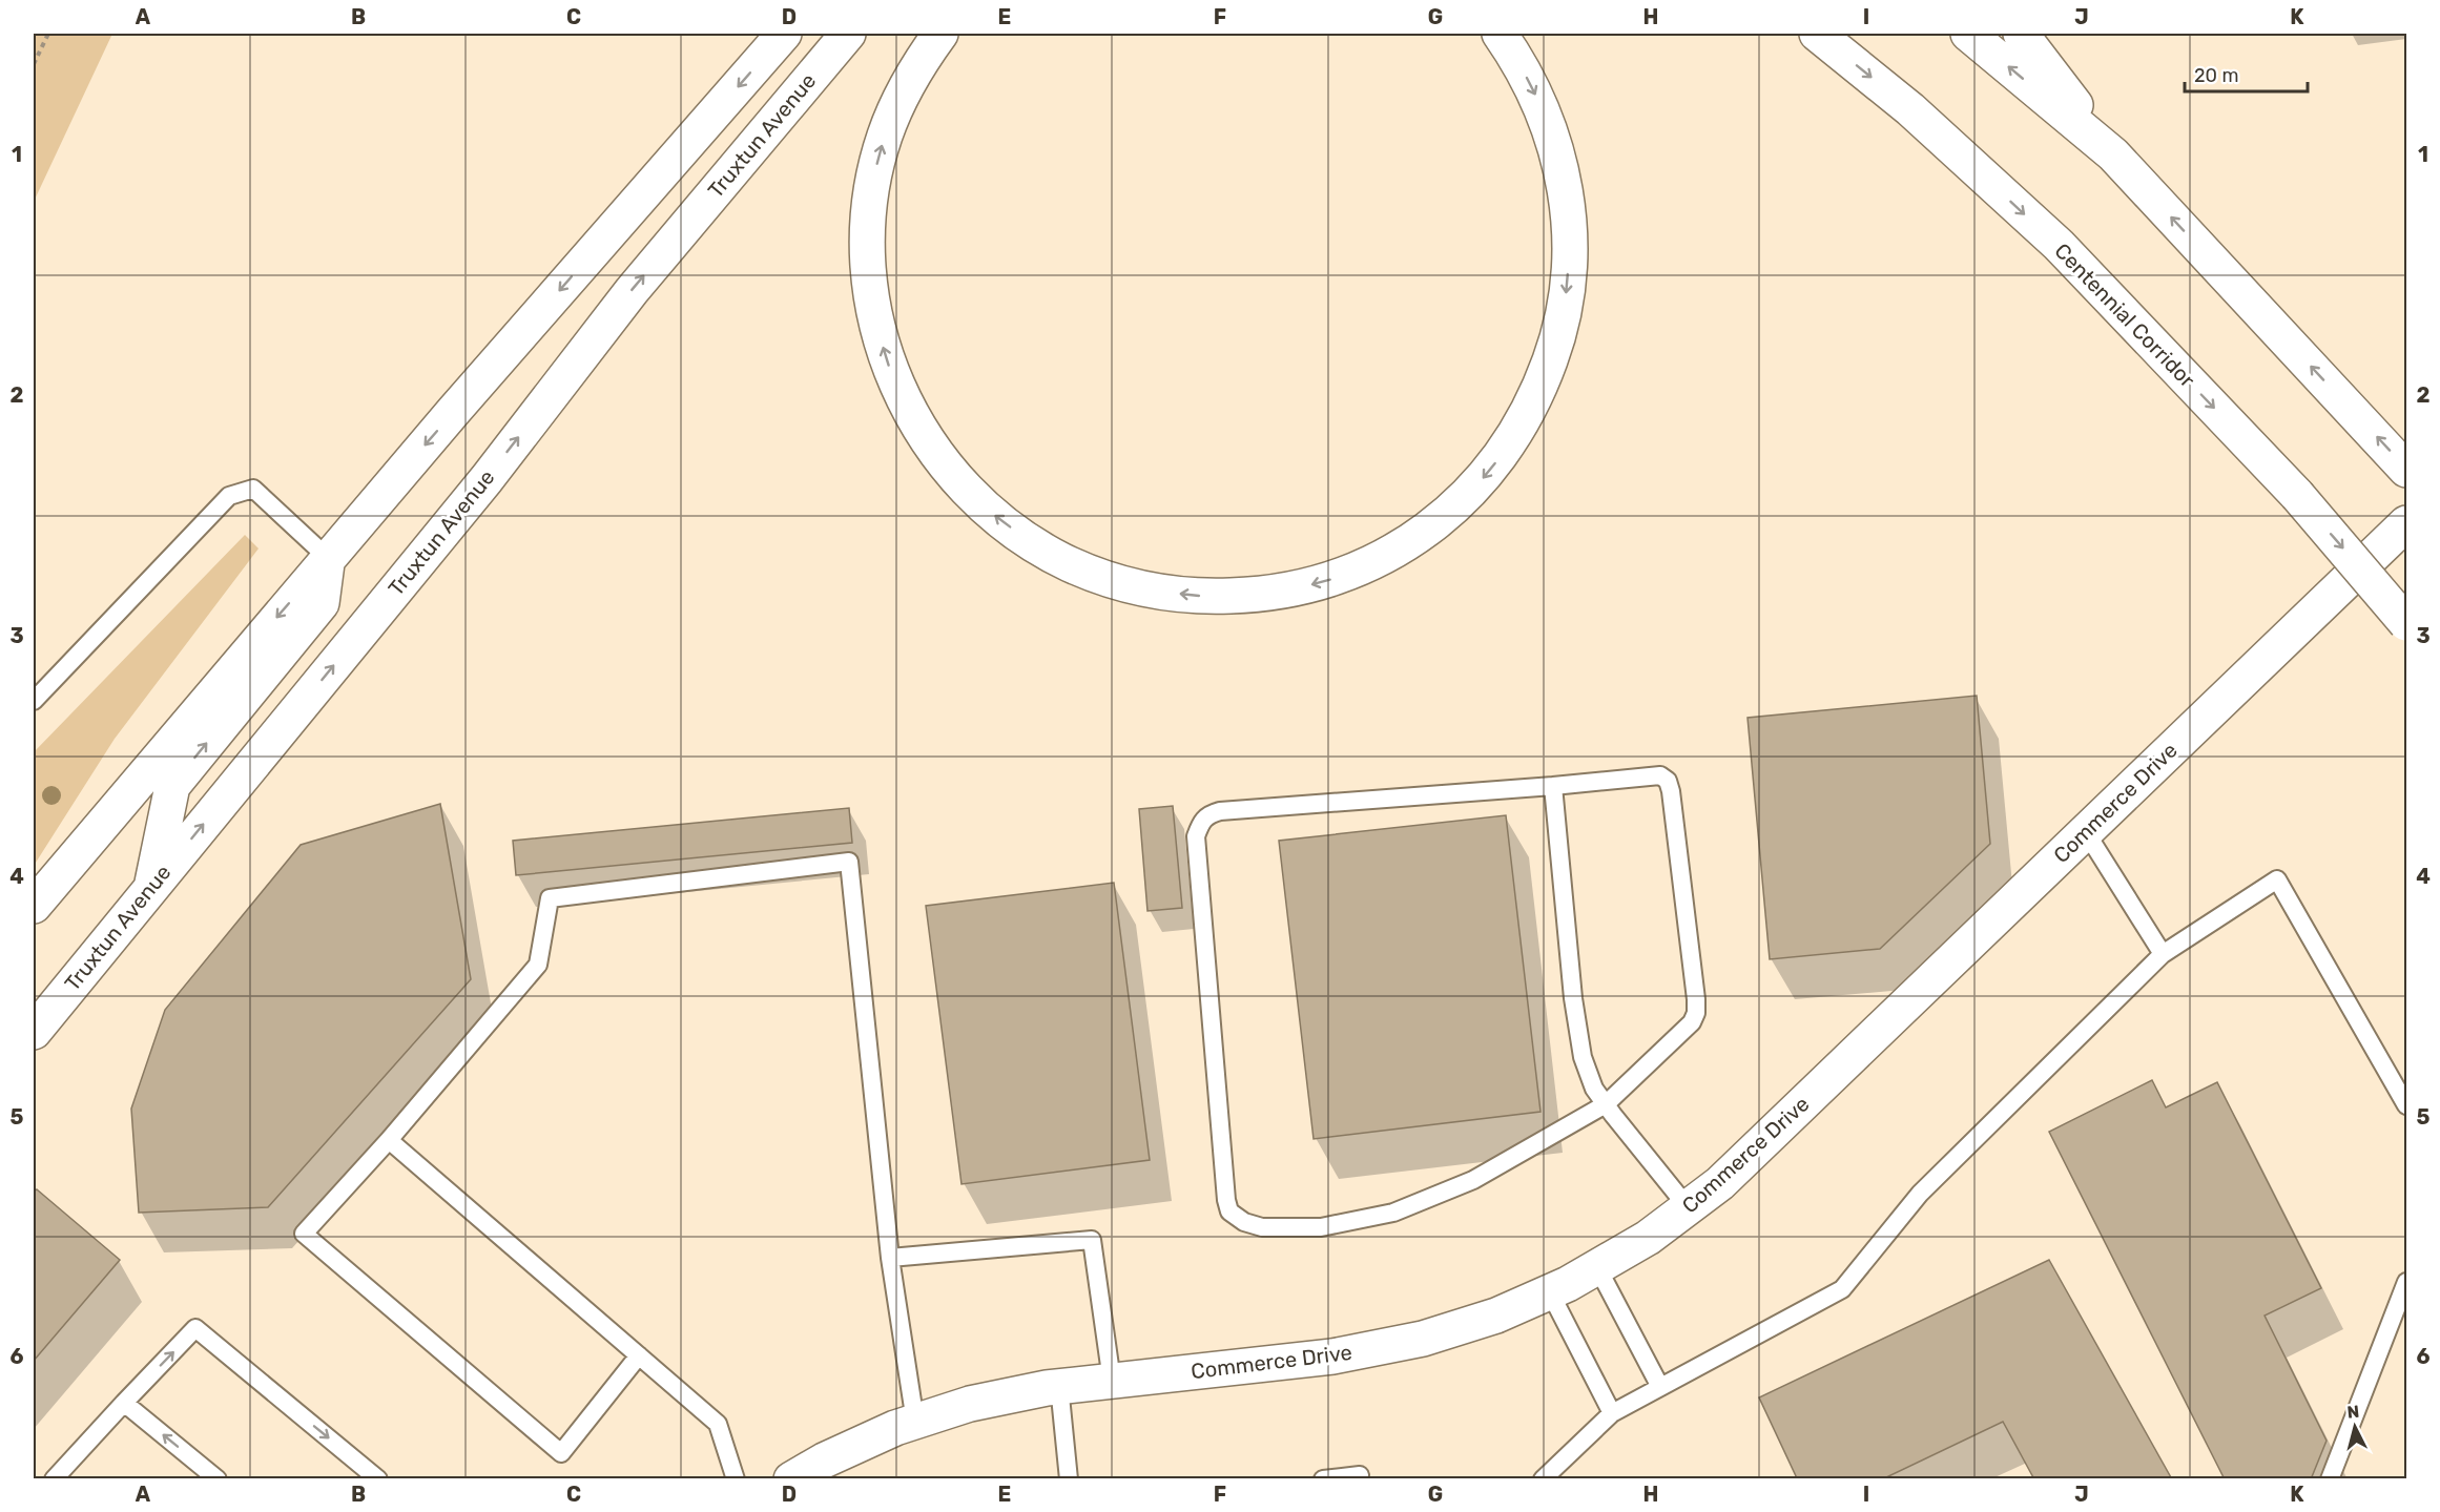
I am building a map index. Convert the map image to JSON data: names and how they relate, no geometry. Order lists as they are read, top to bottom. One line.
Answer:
{"streets":{"main road":["Truxtun Avenue","Centennial Corridor","Commerce Drive"]},"scale_bar":"20 m","north":"top","grid":{"columns":["A","B","C","D","E","F","G","H","I","J","K"],"rows":["1","2","3","4","5","6"]}}
